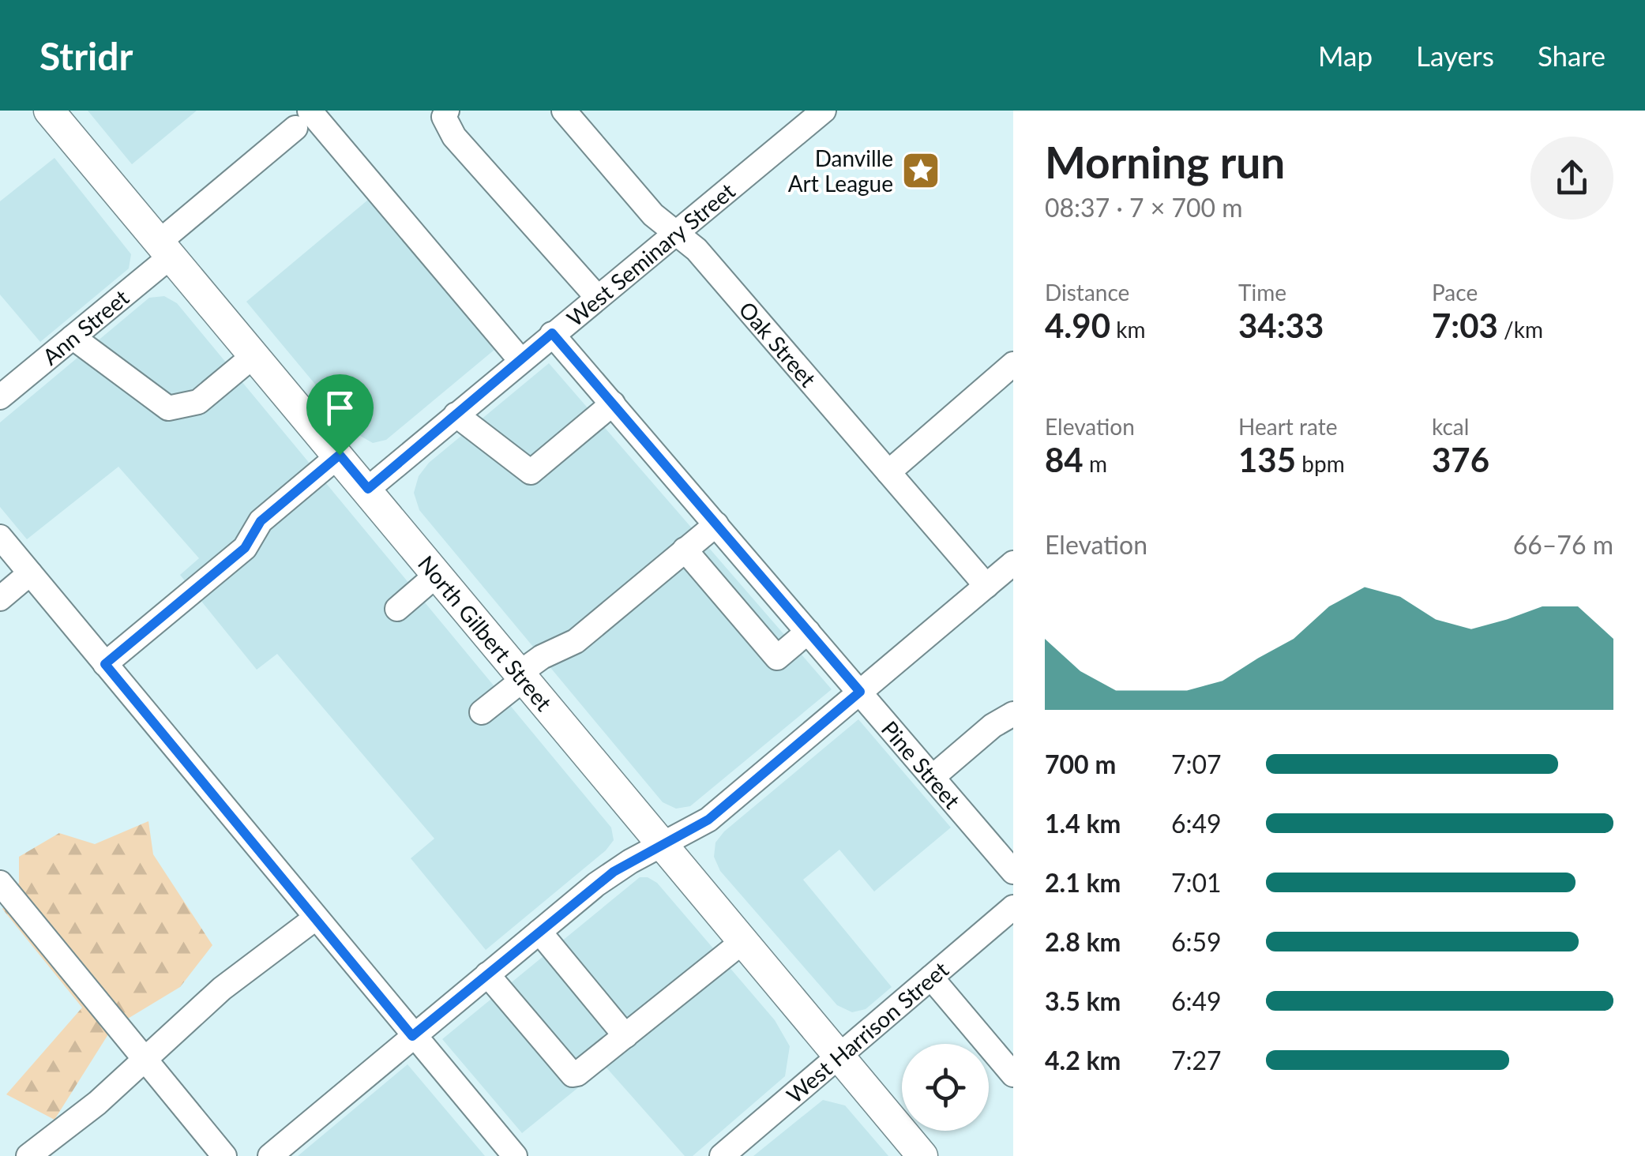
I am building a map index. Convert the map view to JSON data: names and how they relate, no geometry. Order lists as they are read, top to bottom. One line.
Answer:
{"streets":{"main road":["North Gilbert Street"],"street":["West Seminary Street","Ann Street","Oak Street","Pine Street","West Harrison Street"]},"crossings":[["West Seminary Street","Oak Street"],["West Seminary Street","North Gilbert Street"],["West Seminary Street","Pine Street"],["Ann Street","North Gilbert Street"],["North Gilbert Street","West Harrison Street"]],"places":{"place":["Danville Art League"]},"page":{"header":"Stridr","nav":["Map","Layers","Share"],"heading":["Morning run","08:37 · 7 × 700 m"],"stats":[["Distance","4.90 km"],["Time","34:33"],["Pace","7:03 /km"],["Elevation","84 m"],["Heart rate","135 bpm"],["kcal","376"]],"chart":["Elevation","66–76 m"],"list":[{"name":"700 m","note":"7:07"},{"name":"1.4 km","note":"6:49"},{"name":"2.1 km","note":"7:01"},{"name":"2.8 km","note":"6:59"},{"name":"3.5 km","note":"6:49"},{"name":"4.2 km","note":"7:27"}]}}
